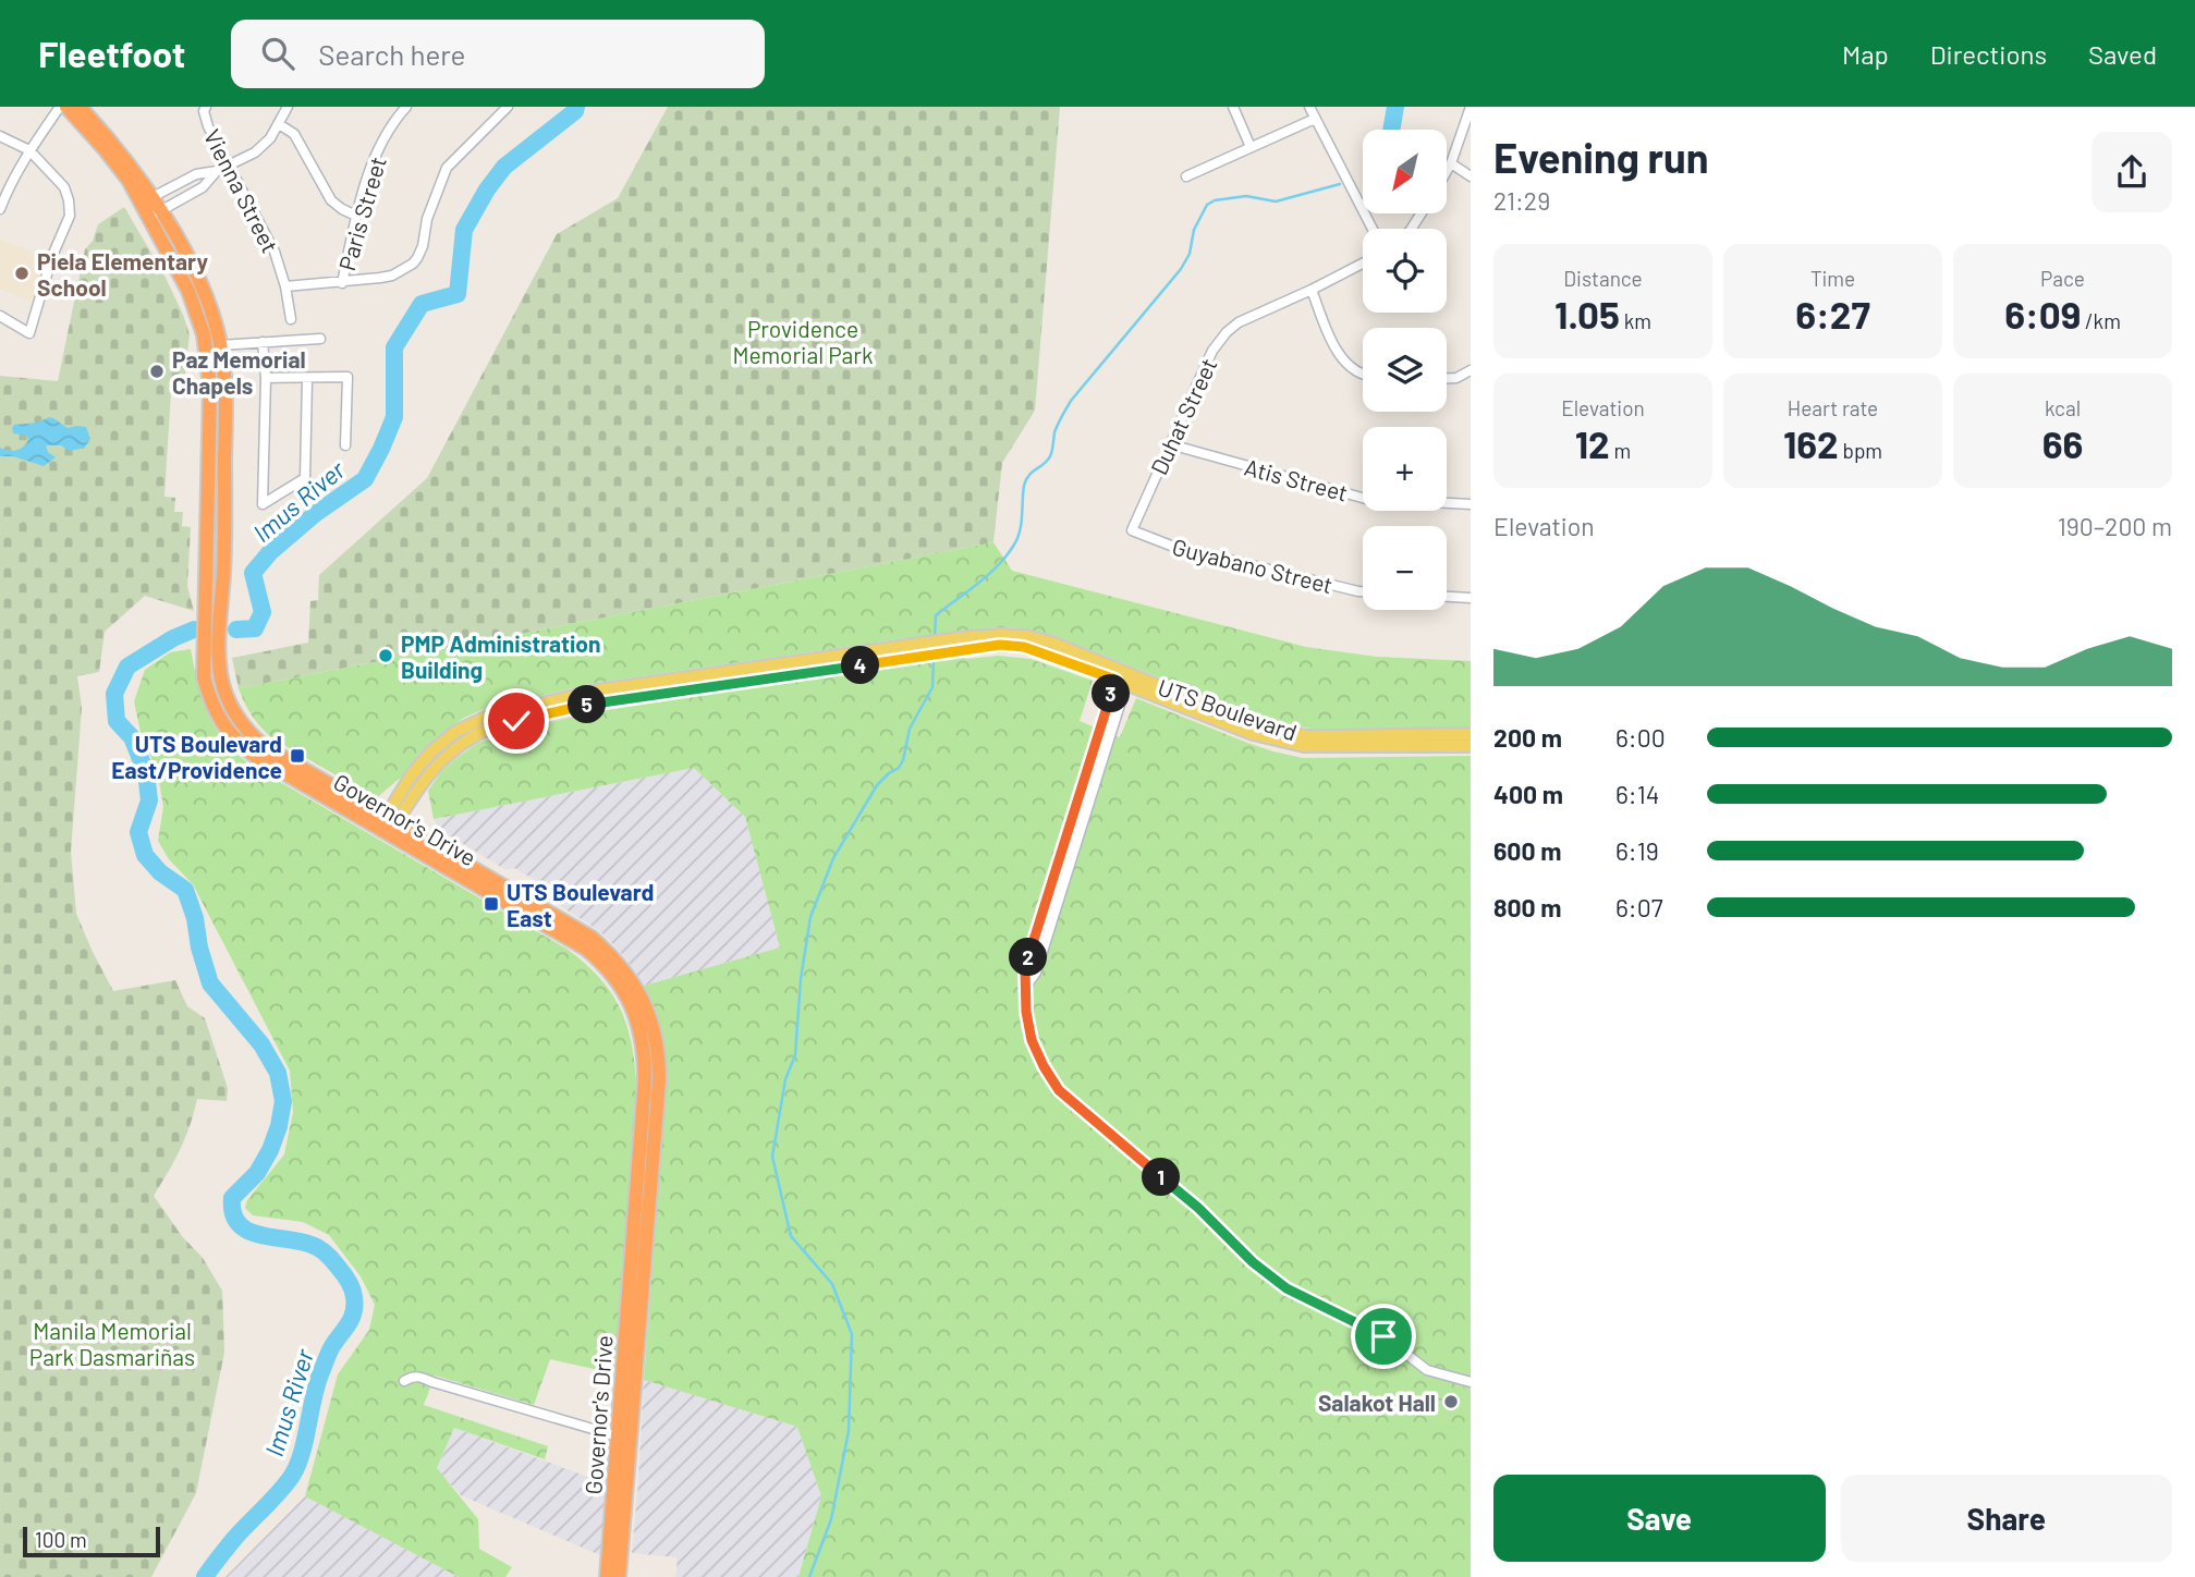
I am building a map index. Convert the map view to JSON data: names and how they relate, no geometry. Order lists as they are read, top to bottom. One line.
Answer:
{"streets":{"highway":["Governor's Drive"],"main road":["UTS Boulevard"],"street":["Vienna Street","Paris Street","Duhat Street","Atis Street","Guyabano Street"]},"crossings":[["Duhat Street","Atis Street"],["Duhat Street","Guyabano Street"],["UTS Boulevard","Governor's Drive"]],"water":["Imus River"],"parks":["Providence Memorial Park","Manila Memorial Park Dasmariñas"],"places":{"other":["Piela Elementary School","Paz Memorial Chapels","PMP Administration Building","Salakot Hall"],"transit":["UTS Boulevard East/Providence","UTS Boulevard East"]},"scale_bar":"100 m","north":"bottom left","page":{"header":"Fleetfoot","search":"Search here","nav":["Map","Directions","Saved"],"heading":["Evening run","21:29"],"map_buttons":["+","−"],"stats":[["Distance","1.05 km"],["Time","6:27"],["Pace","6:09 /km"],["Elevation","12 m"],["Heart rate","162 bpm"],["kcal","66"]],"chart":["Elevation","190–200 m"],"pins":["4","3","5","2","1"],"list":[{"name":"200 m","note":"6:00"},{"name":"400 m","note":"6:14"},{"name":"600 m","note":"6:19"},{"name":"800 m","note":"6:07"}],"buttons":["Save","Share"],"scale":"100 m"}}
